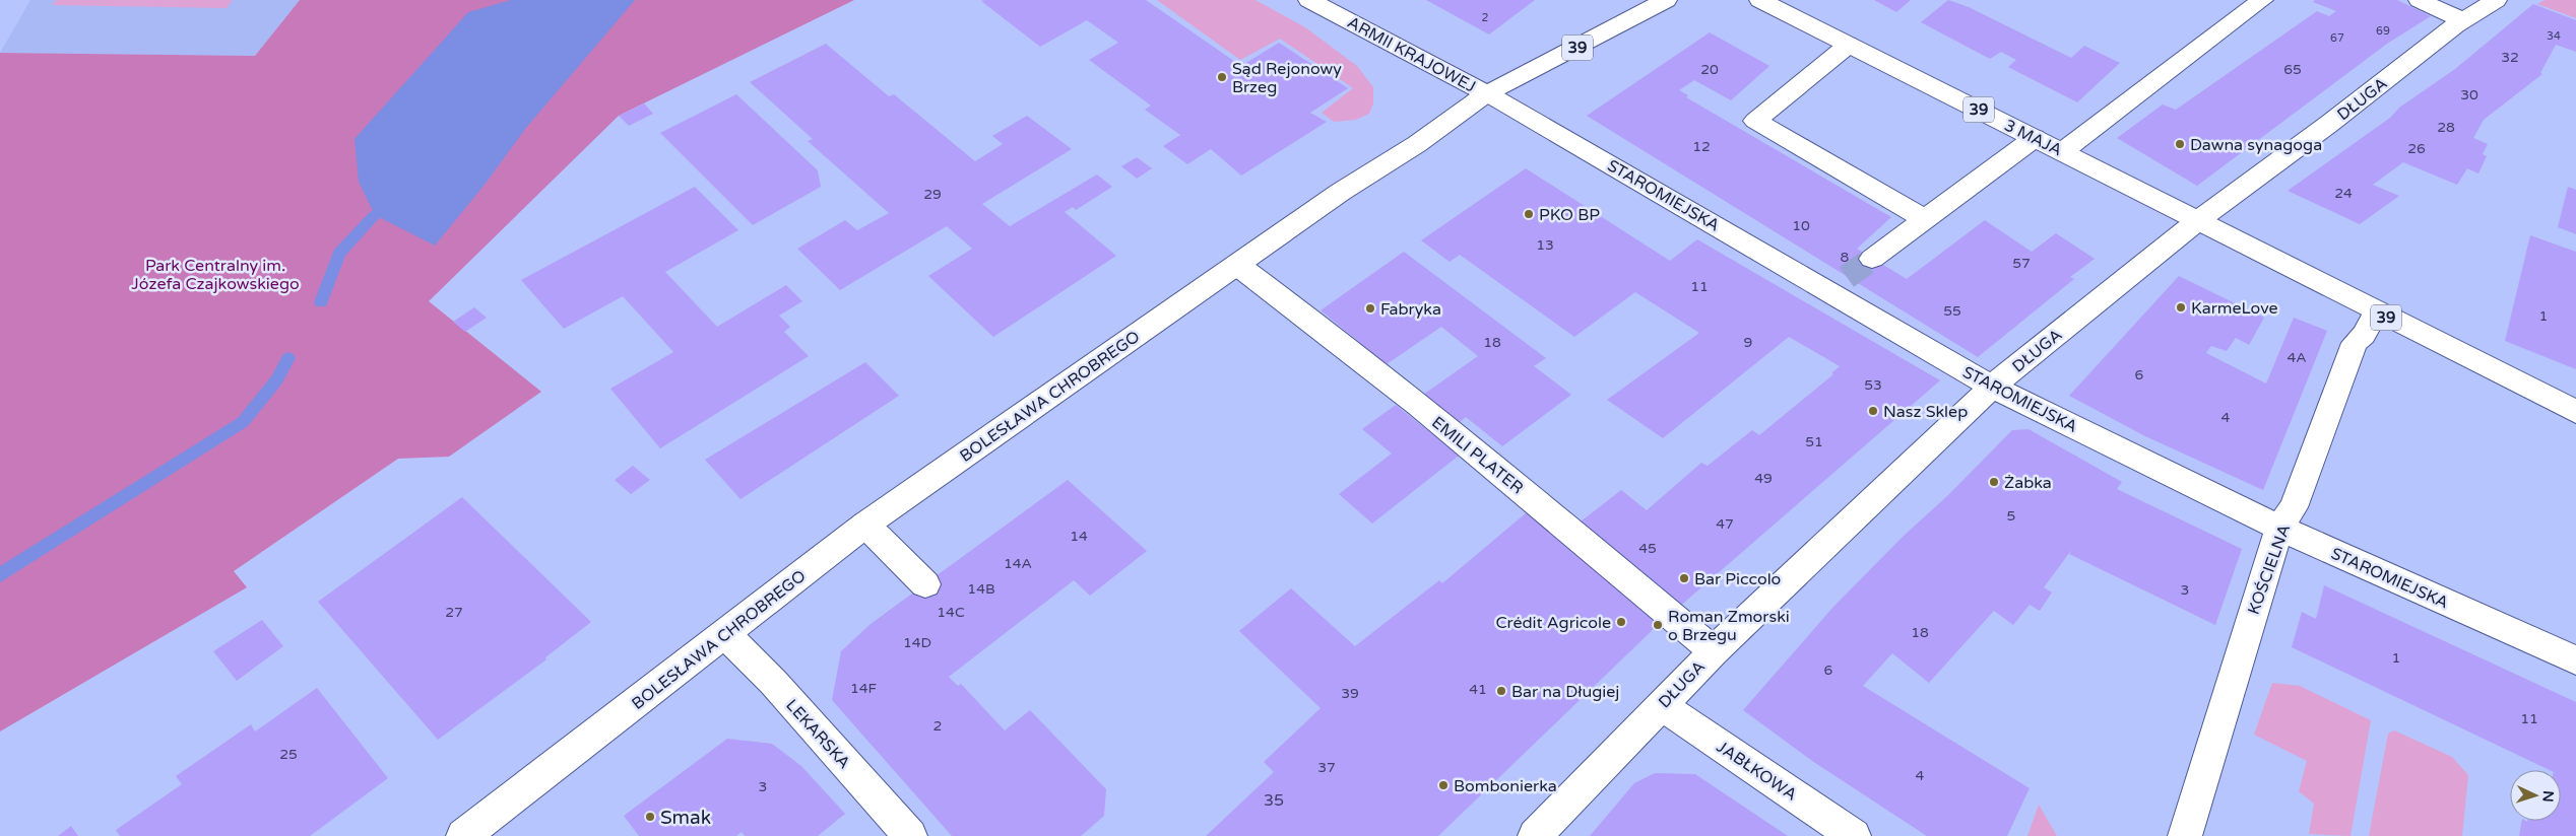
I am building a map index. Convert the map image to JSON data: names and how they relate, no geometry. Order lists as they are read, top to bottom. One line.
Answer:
{"streets":{"street":["39","ARMII KRAJOWEJ","DŁUGA","3 MAJA","STAROMIEJSKA","BOLESŁAWA CHROBREGO","EMILI PLATER","KOŚCIELNA","LEKARSKA","JABŁKOWA"]},"crossings":[["39","DŁUGA"],["39","3 MAJA"],["39","KOŚCIELNA"],["ARMII KRAJOWEJ","STAROMIEJSKA"],["ARMII KRAJOWEJ","BOLESŁAWA CHROBREGO"],["DŁUGA","3 MAJA"],["DŁUGA","STAROMIEJSKA"],["DŁUGA","EMILI PLATER"],["DŁUGA","JABŁKOWA"],["STAROMIEJSKA","BOLESŁAWA CHROBREGO"],["STAROMIEJSKA","KOŚCIELNA"],["BOLESŁAWA CHROBREGO","EMILI PLATER"],["BOLESŁAWA CHROBREGO","LEKARSKA"]],"parks":["Park Centralny im. Józefa Czajkowskiego"],"places":["Sąd Rejonowy Brzeg","Dawna synagoga","PKO BP","KarmeLove","Fabryka","Nasz Sklep","Żabka","Bar Piccolo","Crédit Agricole","Roman Zmorski o Brzegu","Bar na Długiej","Bombonierka","Smak"],"house_numbers":["2","69","34","67","32","20","65","30","28","12","26","24","29","10","13","8","57","11","55","1","18","9","4A","6","53","4","51","49","5","47","14","45","14A","14B","3","27","14C","18","14D","1","6","14F","41","39","11","2","25","37","4","3","35"],"north":"right"}
